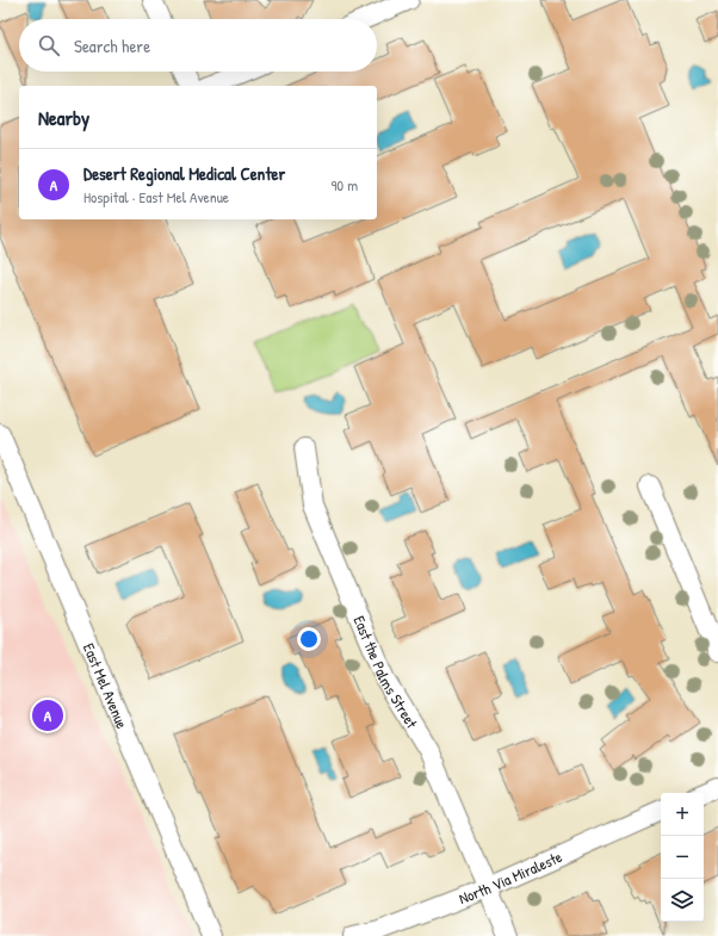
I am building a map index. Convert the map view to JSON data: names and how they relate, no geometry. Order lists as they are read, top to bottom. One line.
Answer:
{"streets":{"street":["East the Palms Street","East Mel Avenue","North Via Miraleste"]},"crossings":[["East the Palms Street","North Via Miraleste"]],"page":{"search":"Search here","heading":"Nearby","list":[{"mark":"A","name":"Desert Regional Medical Center","note":"Hospital · East Mel Avenue","value":"90 m"}],"pins":"A","map_buttons":["+","−"]}}
